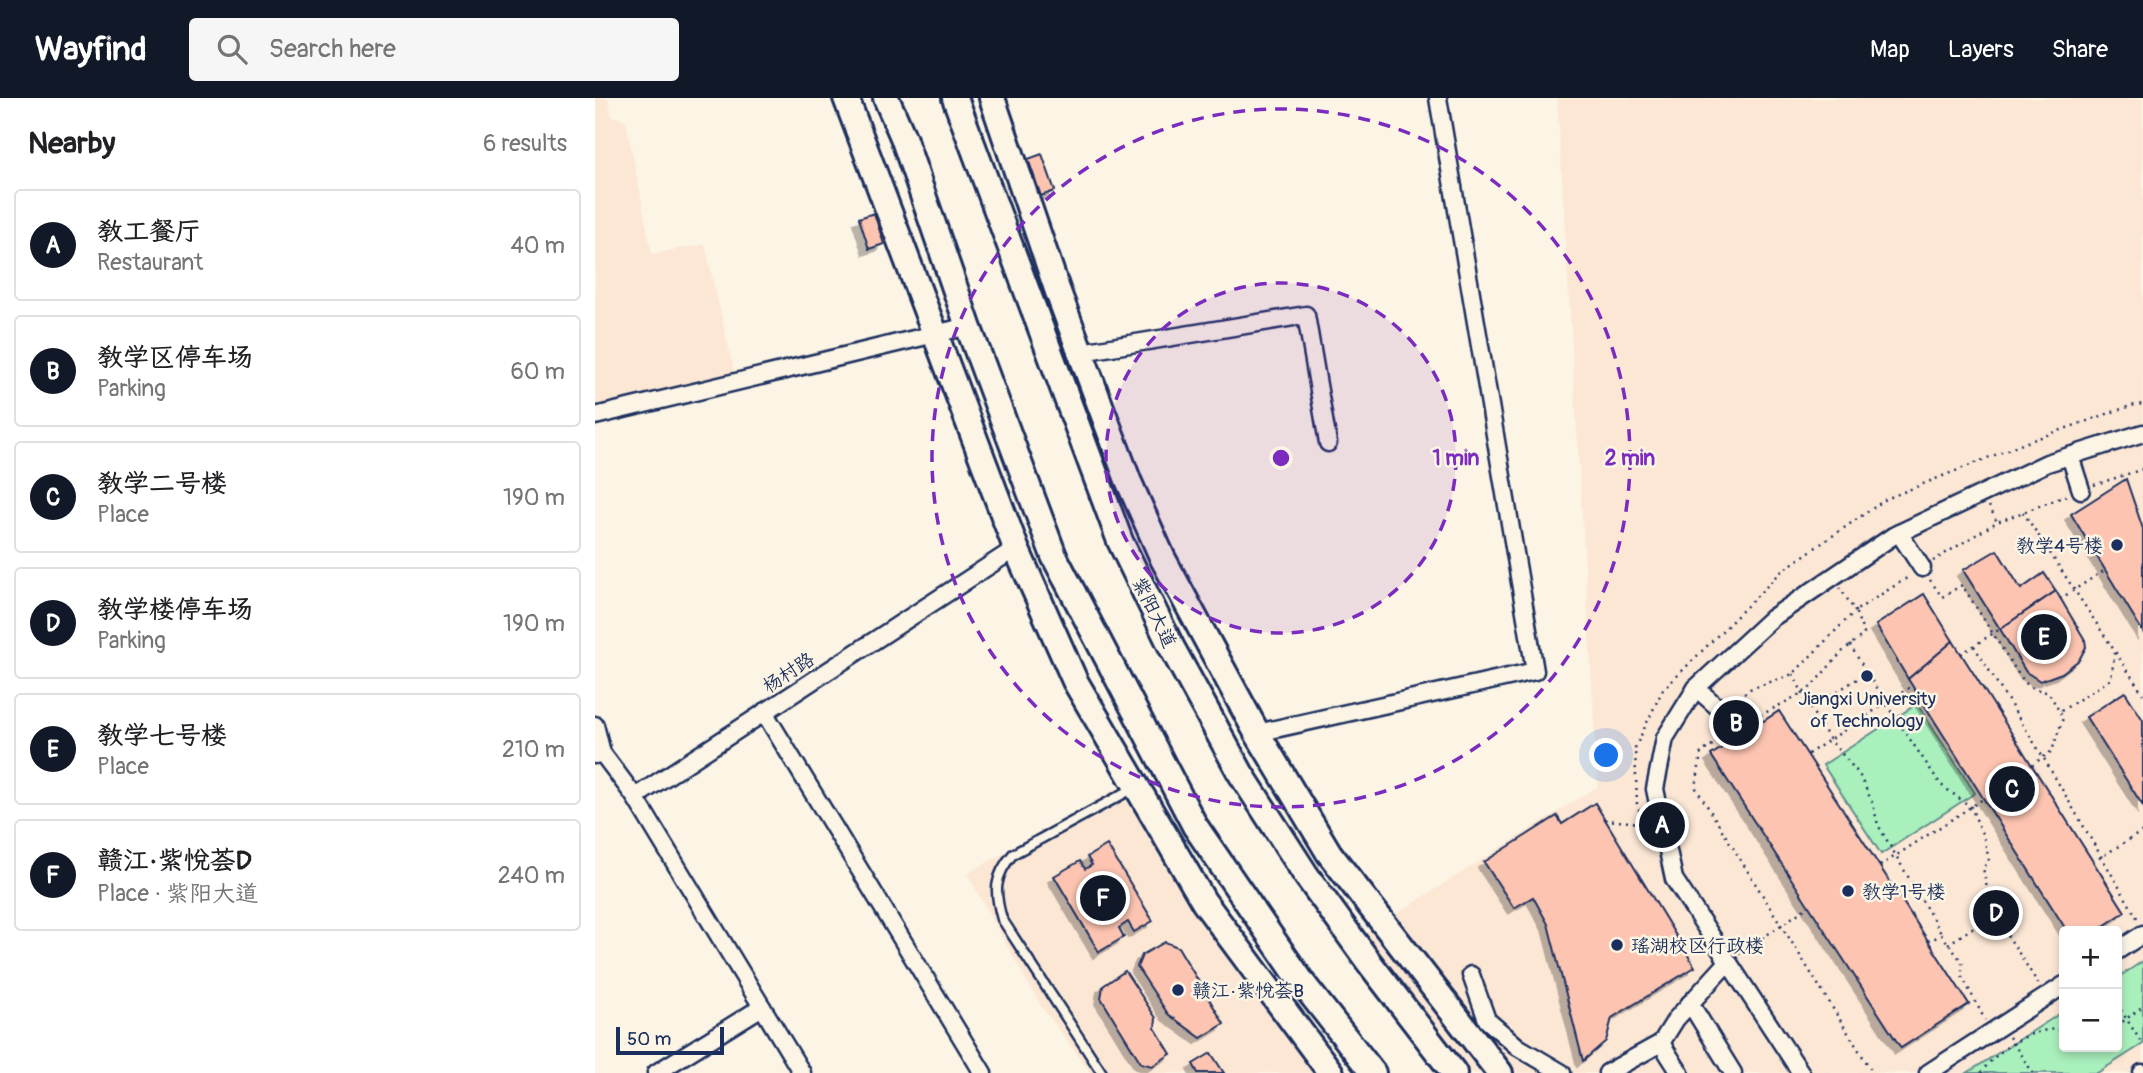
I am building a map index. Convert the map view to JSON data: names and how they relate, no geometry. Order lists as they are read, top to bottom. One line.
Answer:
{"streets":{"main road":["紫阳大道"],"street":["杨村路"]},"places":["教学4号楼","Jiangxi University of Technology","教学1号楼","瑶湖校区行政楼","赣江·紫悦荟B"],"scale_bar":"50 m","page":{"header":"Wayfind","search":"Search here","nav":["Map","Layers","Share"],"heading":["Nearby","6 results"],"list":[{"mark":"A","name":"教工餐厅","note":"Restaurant","value":"40 m"},{"mark":"B","name":"教学区停车场","note":"Parking","value":"60 m"},{"mark":"C","name":"教学二号楼","note":"Place","value":"190 m"},{"mark":"D","name":"教学楼停车场","note":"Parking","value":"190 m"},{"mark":"E","name":"教学七号楼","note":"Place","value":"210 m"},{"mark":"F","name":"赣江·紫悦荟D","note":"Place · 紫阳大道","value":"240 m"}],"pins":["E","B","C","A","F","D"],"map_buttons":["+","−"],"scale":"50 m"},"rings":["1 min","2 min"]}
